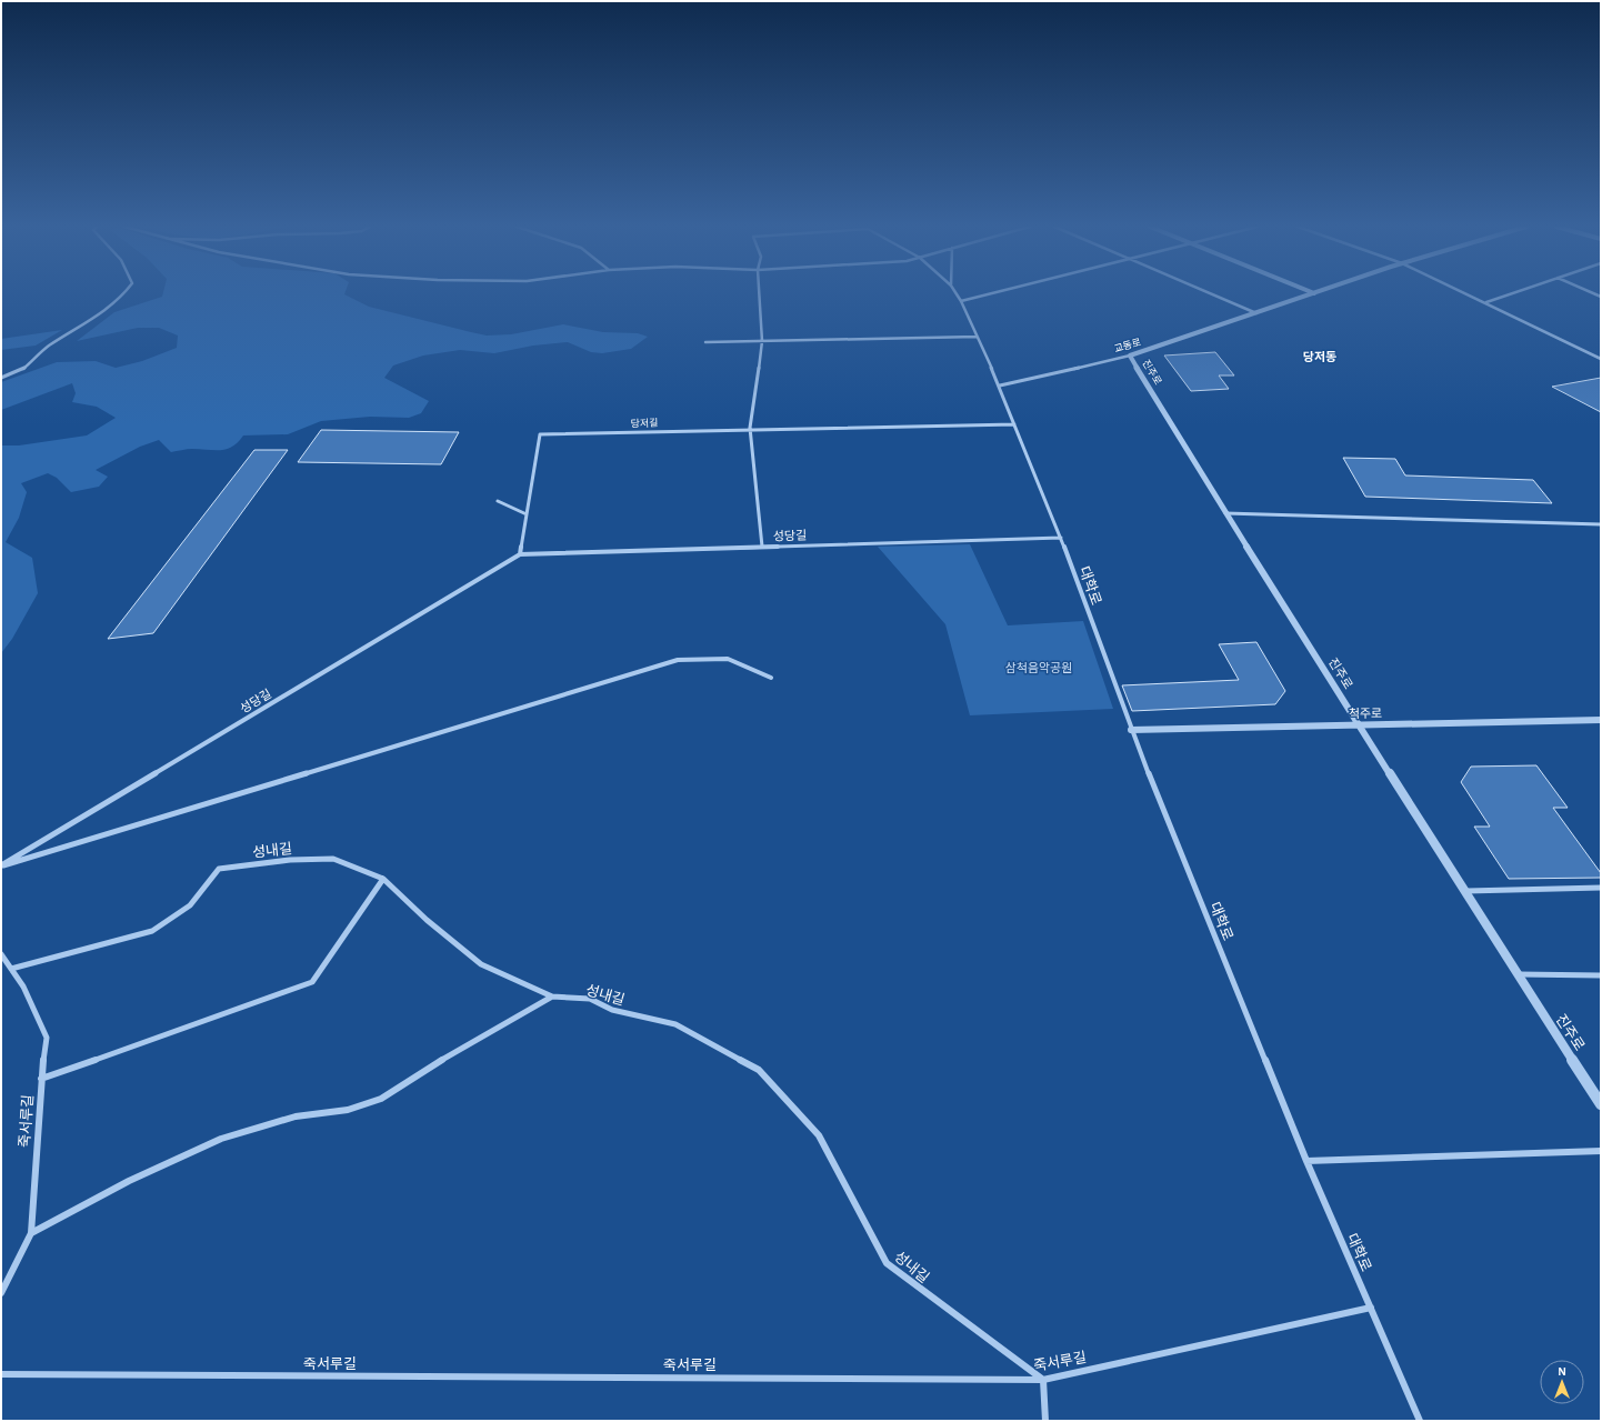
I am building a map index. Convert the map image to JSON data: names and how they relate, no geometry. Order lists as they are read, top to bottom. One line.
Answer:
{"streets":{"street":["교동로","진주로","당저길","성당길","대학로","척주로","성내길","죽서루길"]},"crossings":[["교동로","진주로"],["교동로","대학로"],["진주로","척주로"],["성당길","대학로"],["대학로","척주로"],["대학로","죽서루길"],["성내길","죽서루길"]],"districts":["당저동"],"parks":["삼척음악공원"],"north":"top"}
